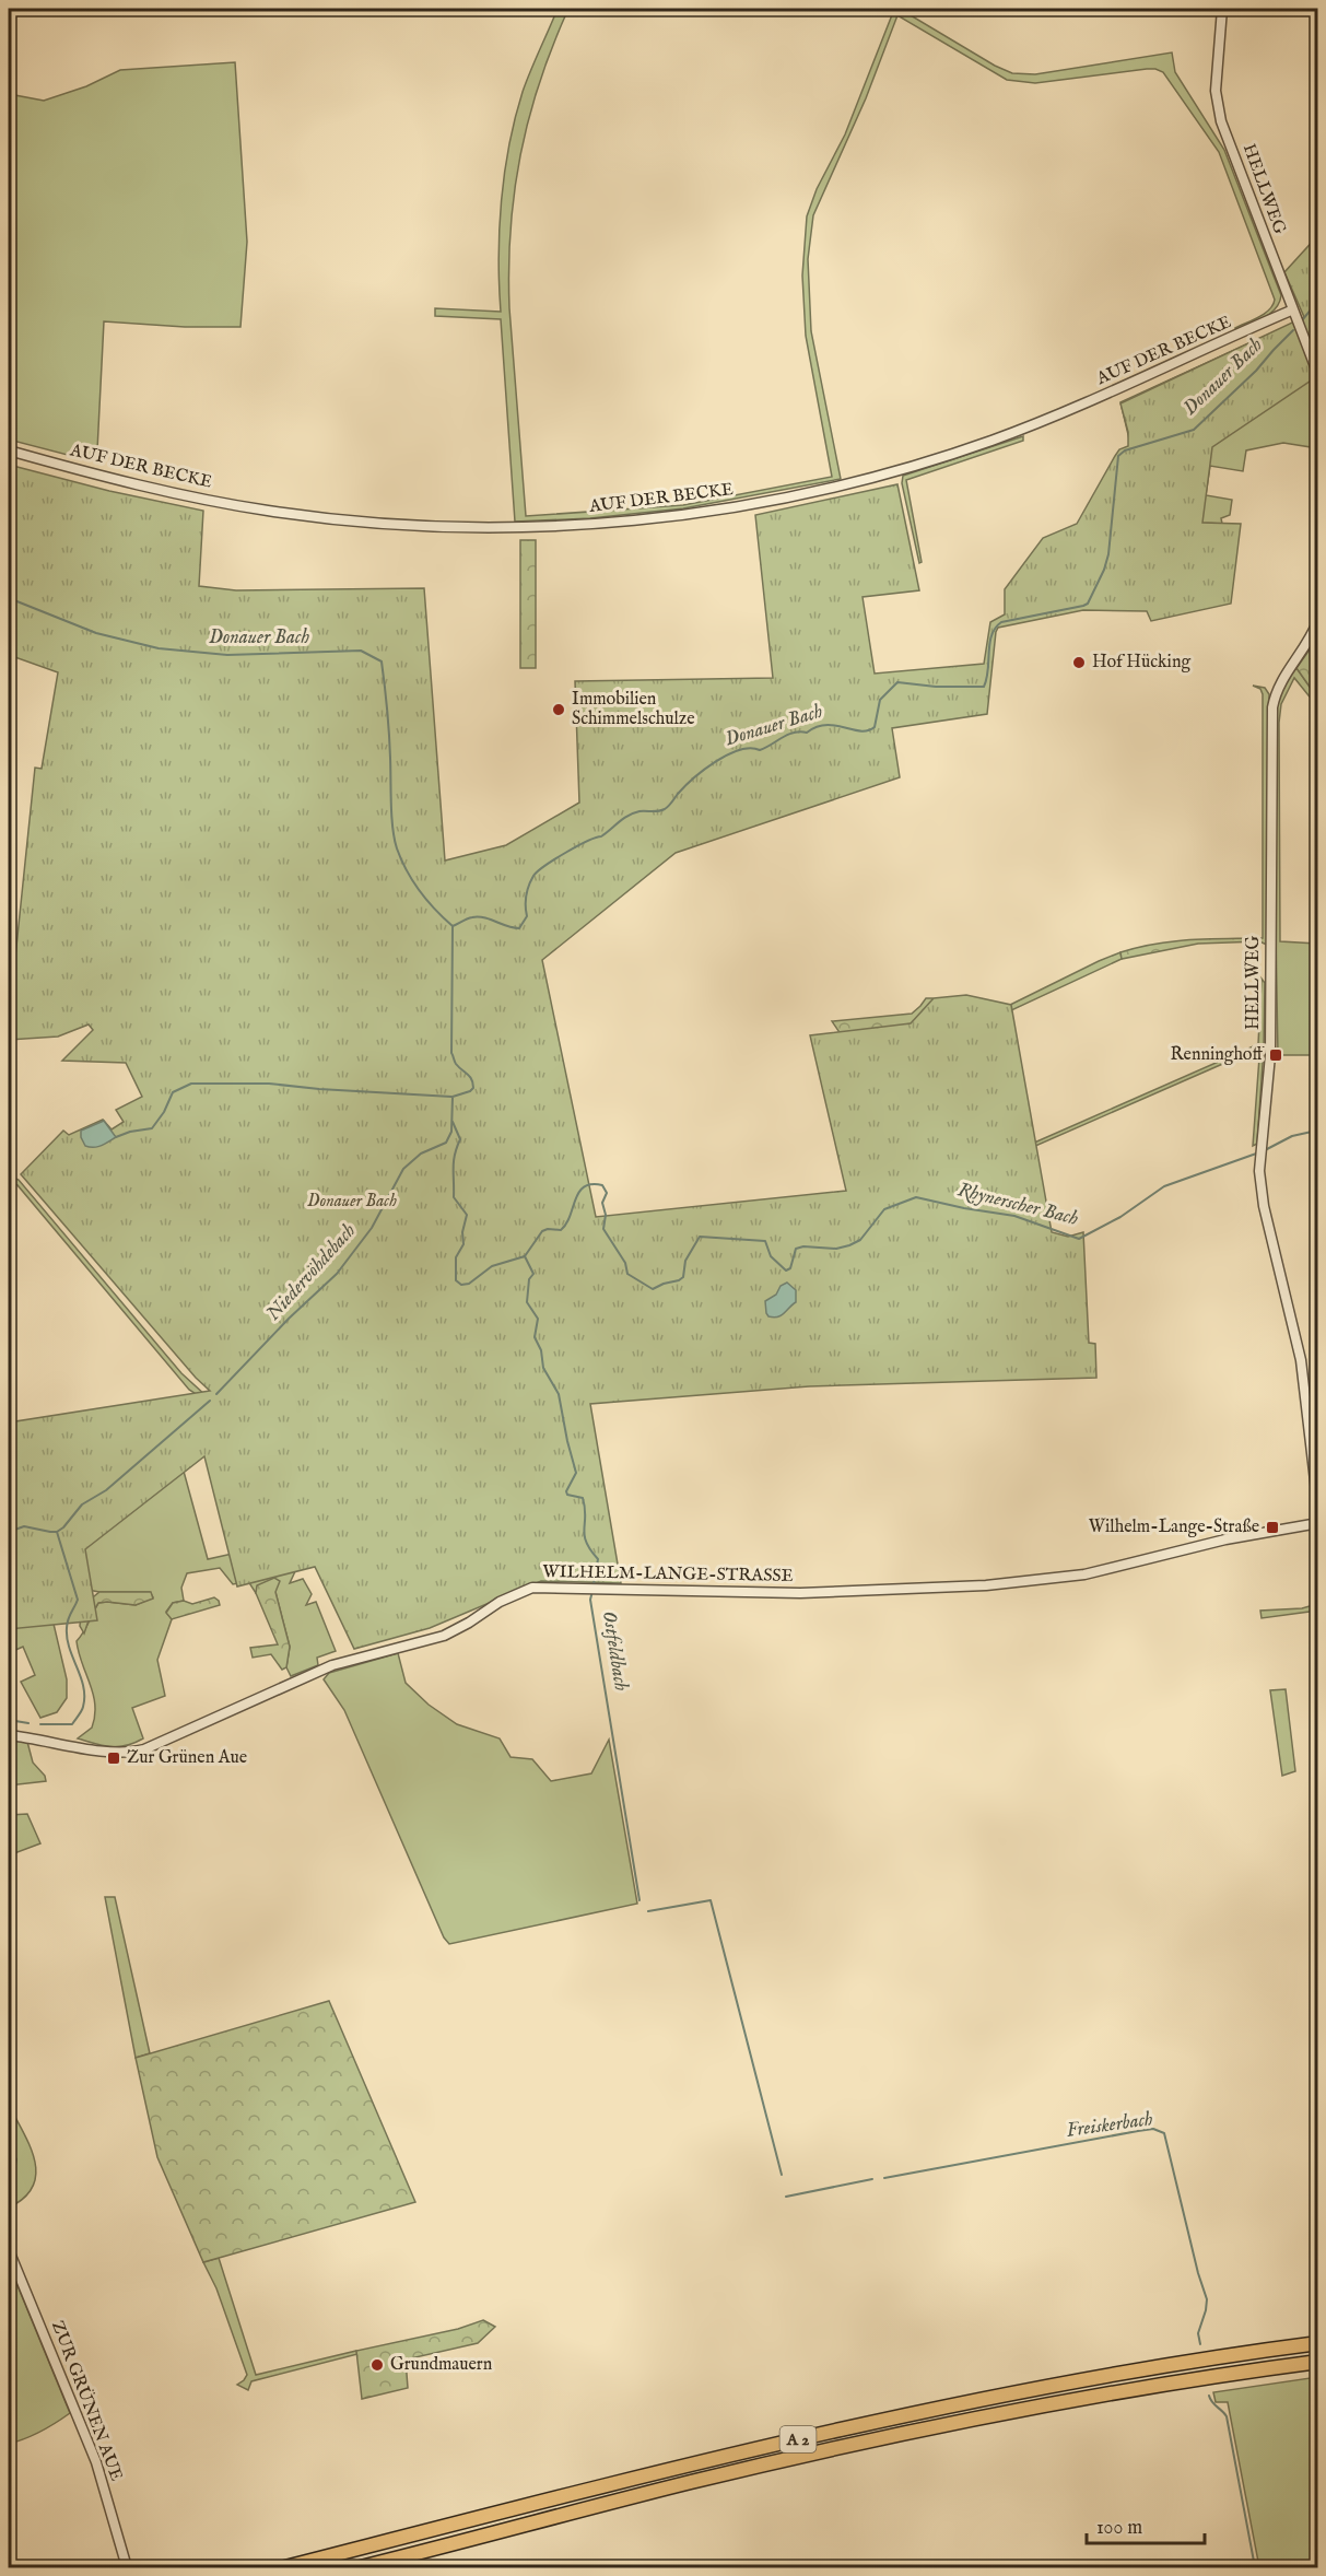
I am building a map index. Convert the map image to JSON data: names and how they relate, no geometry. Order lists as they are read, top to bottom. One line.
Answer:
{"streets":{"highway":["A 2"],"street":["HELLWEG","AUF DER BECKE","WILHELM-LANGE-STRASSE","ZUR GRÜNEN AUE"]},"crossings":[["HELLWEG","AUF DER BECKE"]],"water":["Donauer Bach","Rhynerscher Bach","Niedervöhdebach","Ostfeldbach","Freiskerbach"],"parks":["Donauer Bach"],"places":{"other":["Hof Hücking","Immobilien Schimmelschulze","Grundmauern"],"transit":["Renninghoff","Wilhelm-Lange-Straße","Zur Grünen Aue"]},"scale_bar":"100 m"}
